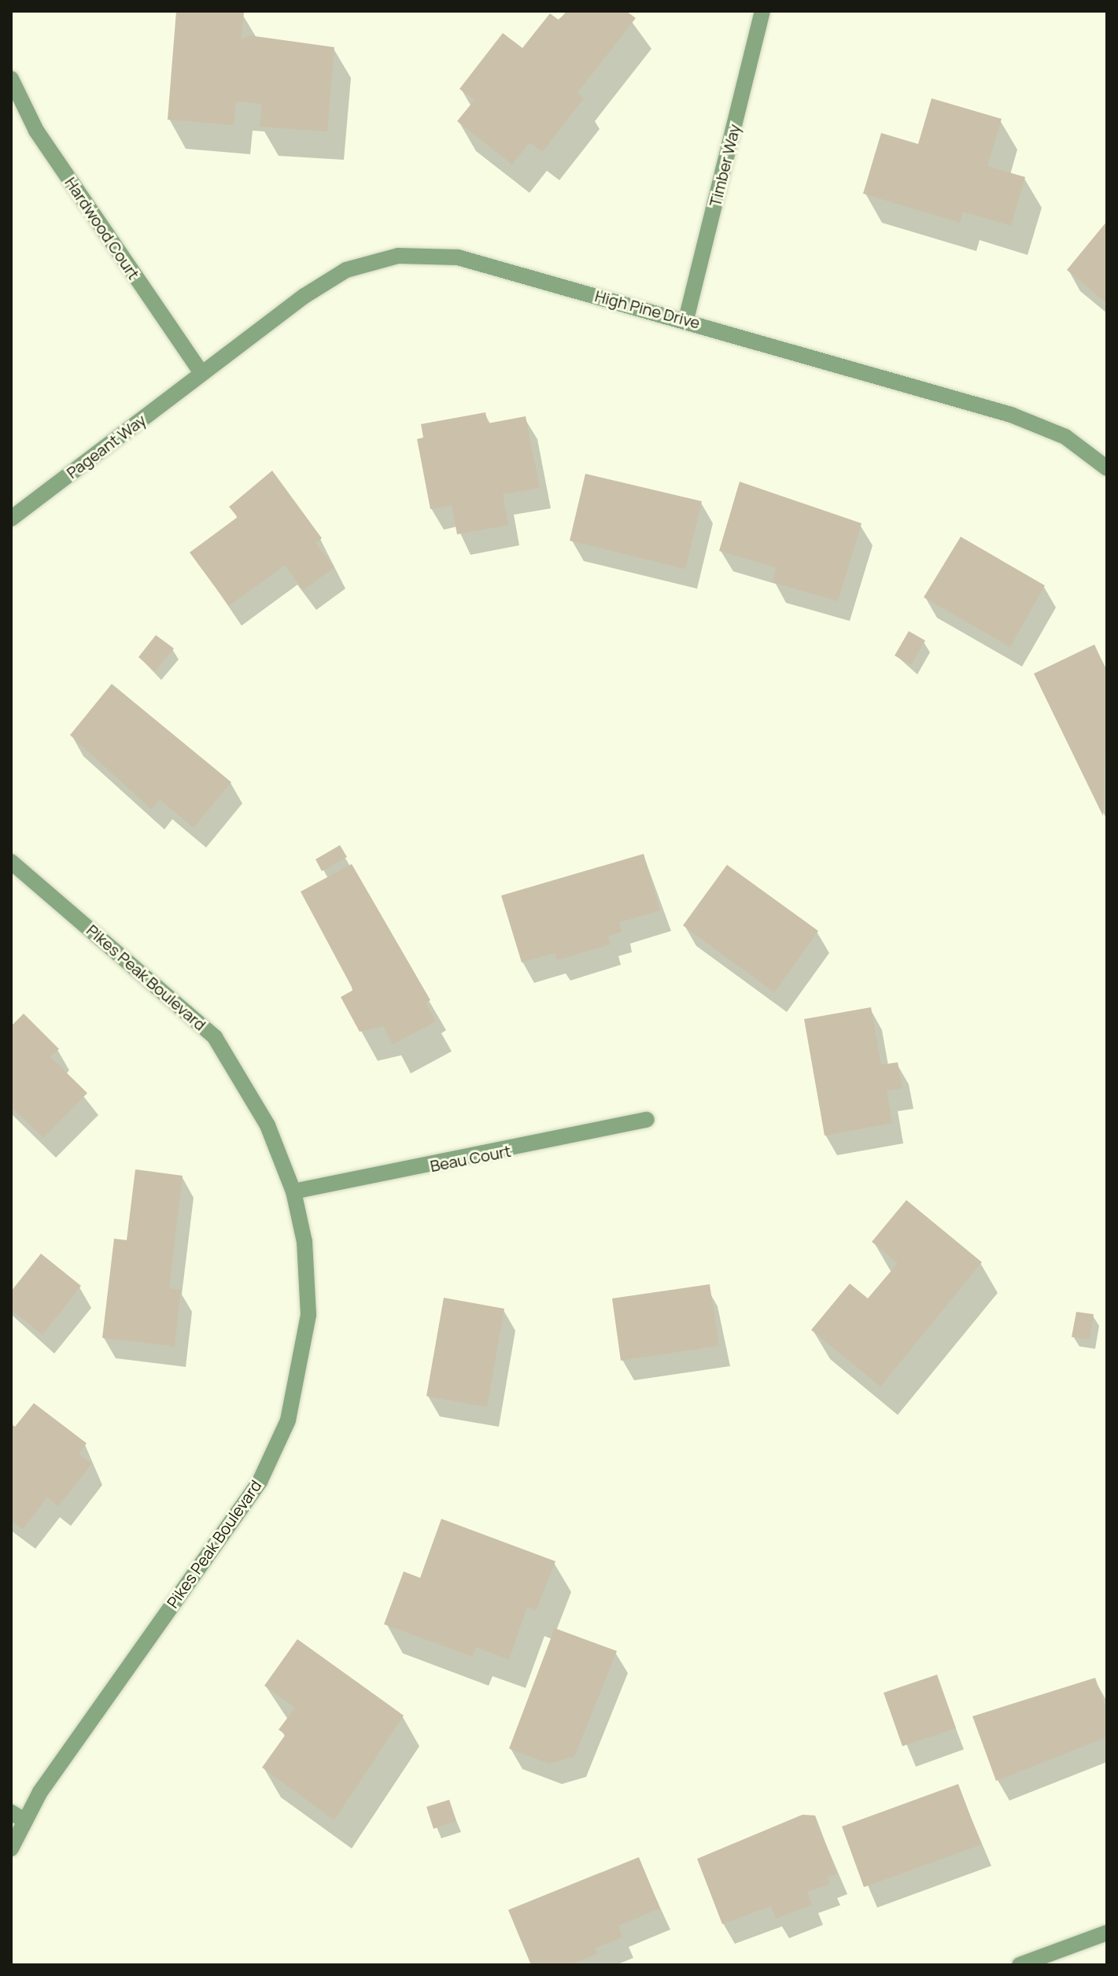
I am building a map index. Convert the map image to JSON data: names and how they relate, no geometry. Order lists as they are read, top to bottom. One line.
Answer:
{"streets":{"street":["Timber Way","Hardwood Court","High Pine Drive","Pageant Way","Pikes Peak Boulevard","Beau Court"]},"crossings":[["Timber Way","High Pine Drive"],["Hardwood Court","High Pine Drive"],["Hardwood Court","Pageant Way"],["High Pine Drive","Pageant Way"],["Pikes Peak Boulevard","Beau Court"]]}
